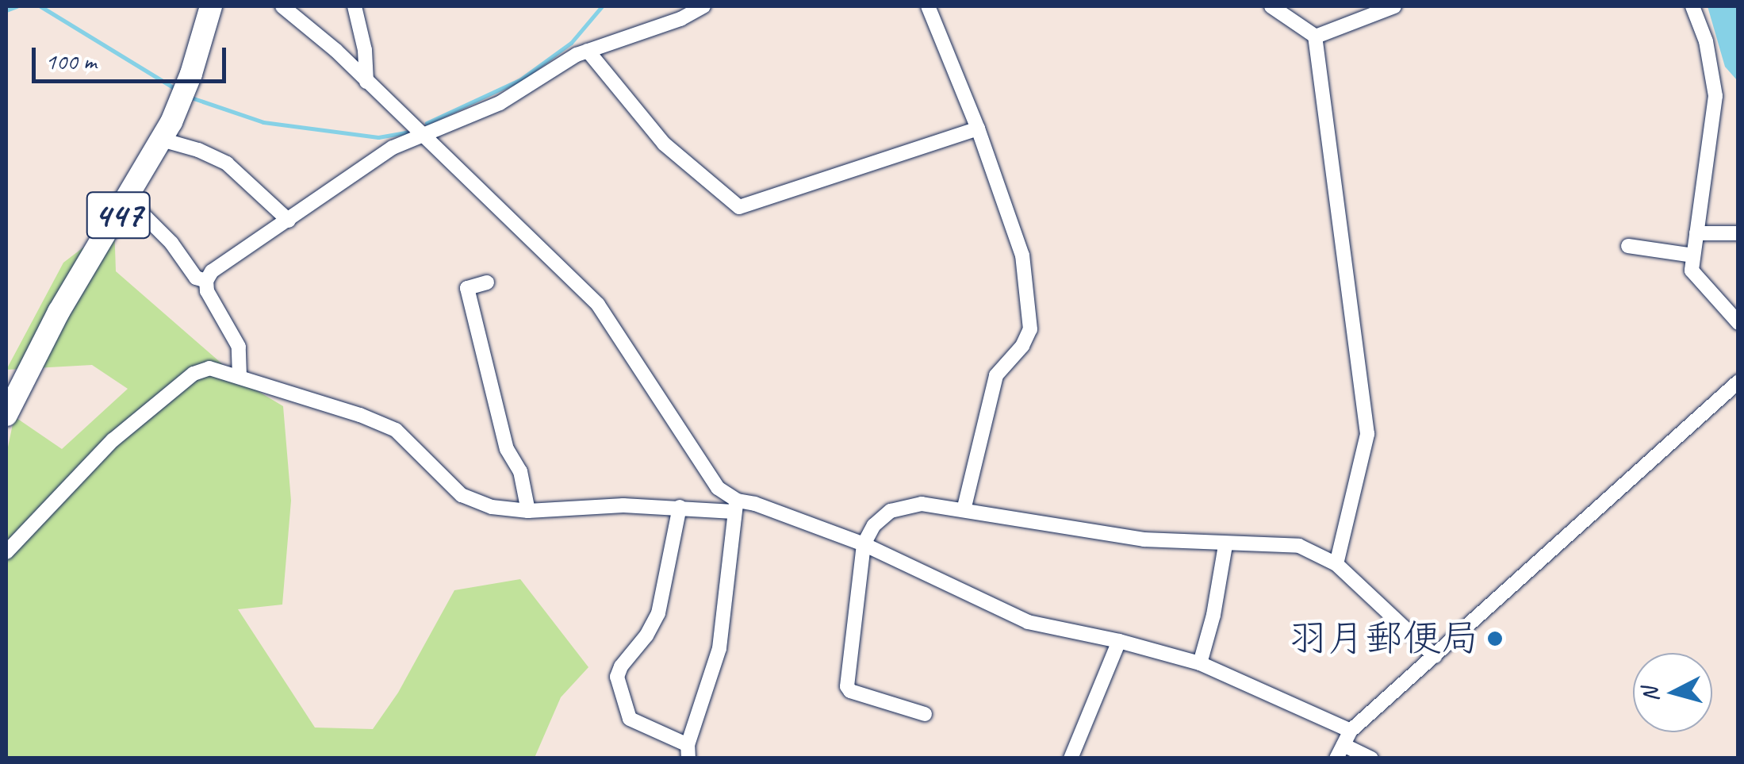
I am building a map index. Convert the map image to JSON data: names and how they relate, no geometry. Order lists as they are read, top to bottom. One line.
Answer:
{"streets":{"highway":["447"]},"places":["羽月郵便局"],"scale_bar":"100 m","north":"left"}
